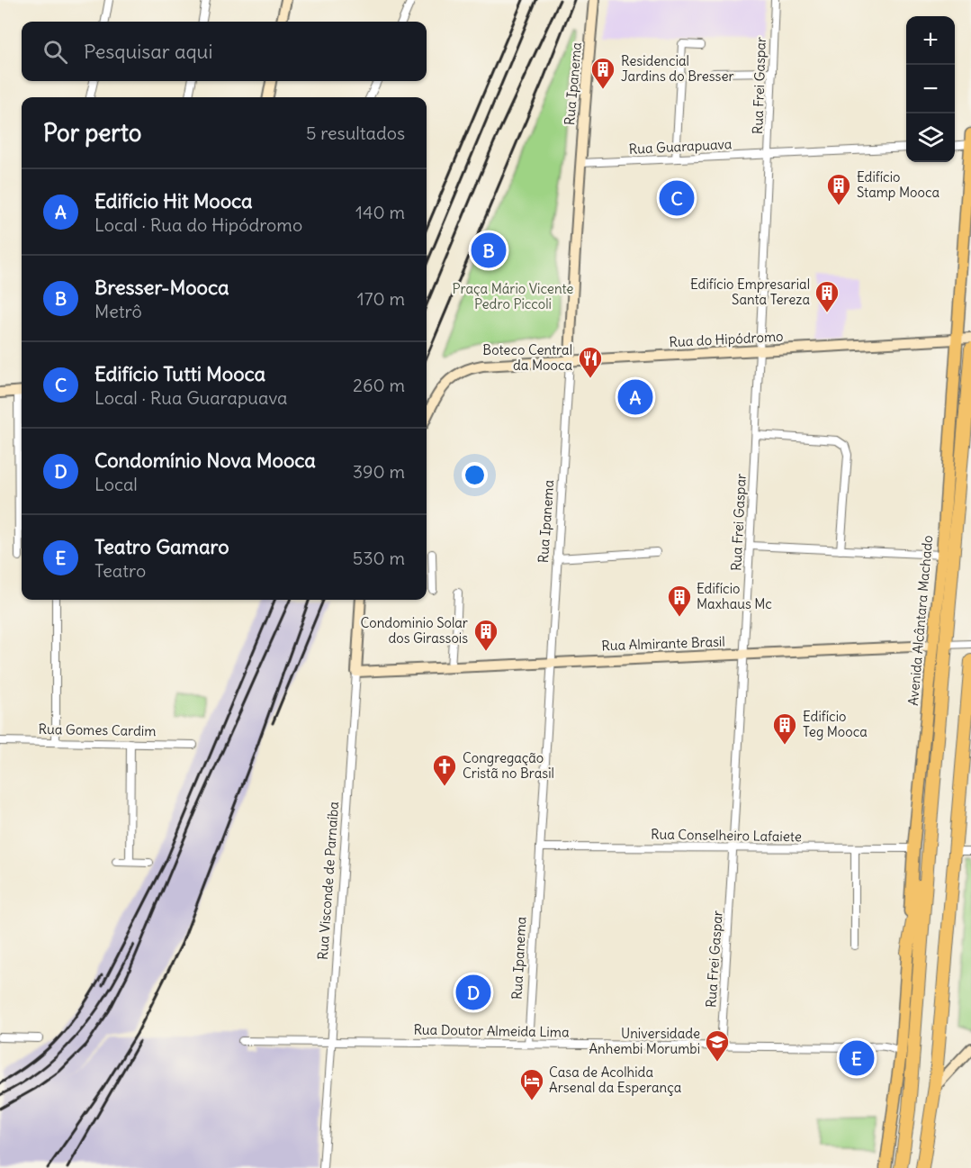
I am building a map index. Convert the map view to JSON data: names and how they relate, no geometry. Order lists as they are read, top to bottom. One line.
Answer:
{"streets":{"highway":["Avenida Alcântara Machado"],"street":["Rua Ipanema","Rua Frei Gaspar","Rua Guarapuava","Rua do Hipódromo","Rua Almirante Brasil","Rua Gomes Cardim","Rua Conselheiro Lafaiete","Rua Visconde de Parnaíba","Rua Doutor Almeida Lima"]},"crossings":[["Rua Ipanema","Rua Guarapuava"],["Rua Ipanema","Rua do Hipódromo"],["Rua Ipanema","Rua Almirante Brasil"],["Rua Ipanema","Rua Conselheiro Lafaiete"],["Rua Ipanema","Rua Doutor Almeida Lima"],["Rua Frei Gaspar","Rua Guarapuava"],["Rua Frei Gaspar","Rua do Hipódromo"],["Rua Frei Gaspar","Rua Almirante Brasil"],["Rua Frei Gaspar","Rua Conselheiro Lafaiete"],["Rua Frei Gaspar","Rua Doutor Almeida Lima"],["Rua do Hipódromo","Avenida Alcântara Machado"],["Avenida Alcântara Machado","Rua Almirante Brasil"],["Avenida Alcântara Machado","Rua Conselheiro Lafaiete"],["Avenida Alcântara Machado","Rua Doutor Almeida Lima"],["Rua Almirante Brasil","Rua Visconde de Parnaíba"],["Rua Visconde de Parnaíba","Rua Doutor Almeida Lima"]],"parks":["Praça Mário Vicente Pedro Piccoli"],"places":{"building":["Residencial Jardins do Bresser","Edifício Stamp Mooca","Edifício Empresarial Santa Tereza","Edifício Maxhaus Mc","Condominio Solar dos Girassois","Edifício Teg Mooca"],"restaurant":["Boteco Central da Mooca"],"church":["Congregação Cristã no Brasil"],"school or university":["Universidade Anhembi Morumbi"],"hotel":["Casa de Acolhida Arsenal da Esperança"]},"page":{"map_buttons":["+","−"],"search":"Pesquisar aqui","heading":["Por perto","5 resultados"],"list":[{"mark":"A","name":"Edifício Hit Mooca","note":"Local · Rua do Hipódromo","value":"140 m"},{"mark":"B","name":"Bresser-Mooca","note":"Metrô","value":"170 m"},{"mark":"C","name":"Edifício Tutti Mooca","note":"Local · Rua Guarapuava","value":"260 m"},{"mark":"D","name":"Condomínio Nova Mooca","note":"Local","value":"390 m"},{"mark":"E","name":"Teatro Gamaro","note":"Teatro","value":"530 m"}],"pins":["C","B","A","D","E"]}}
